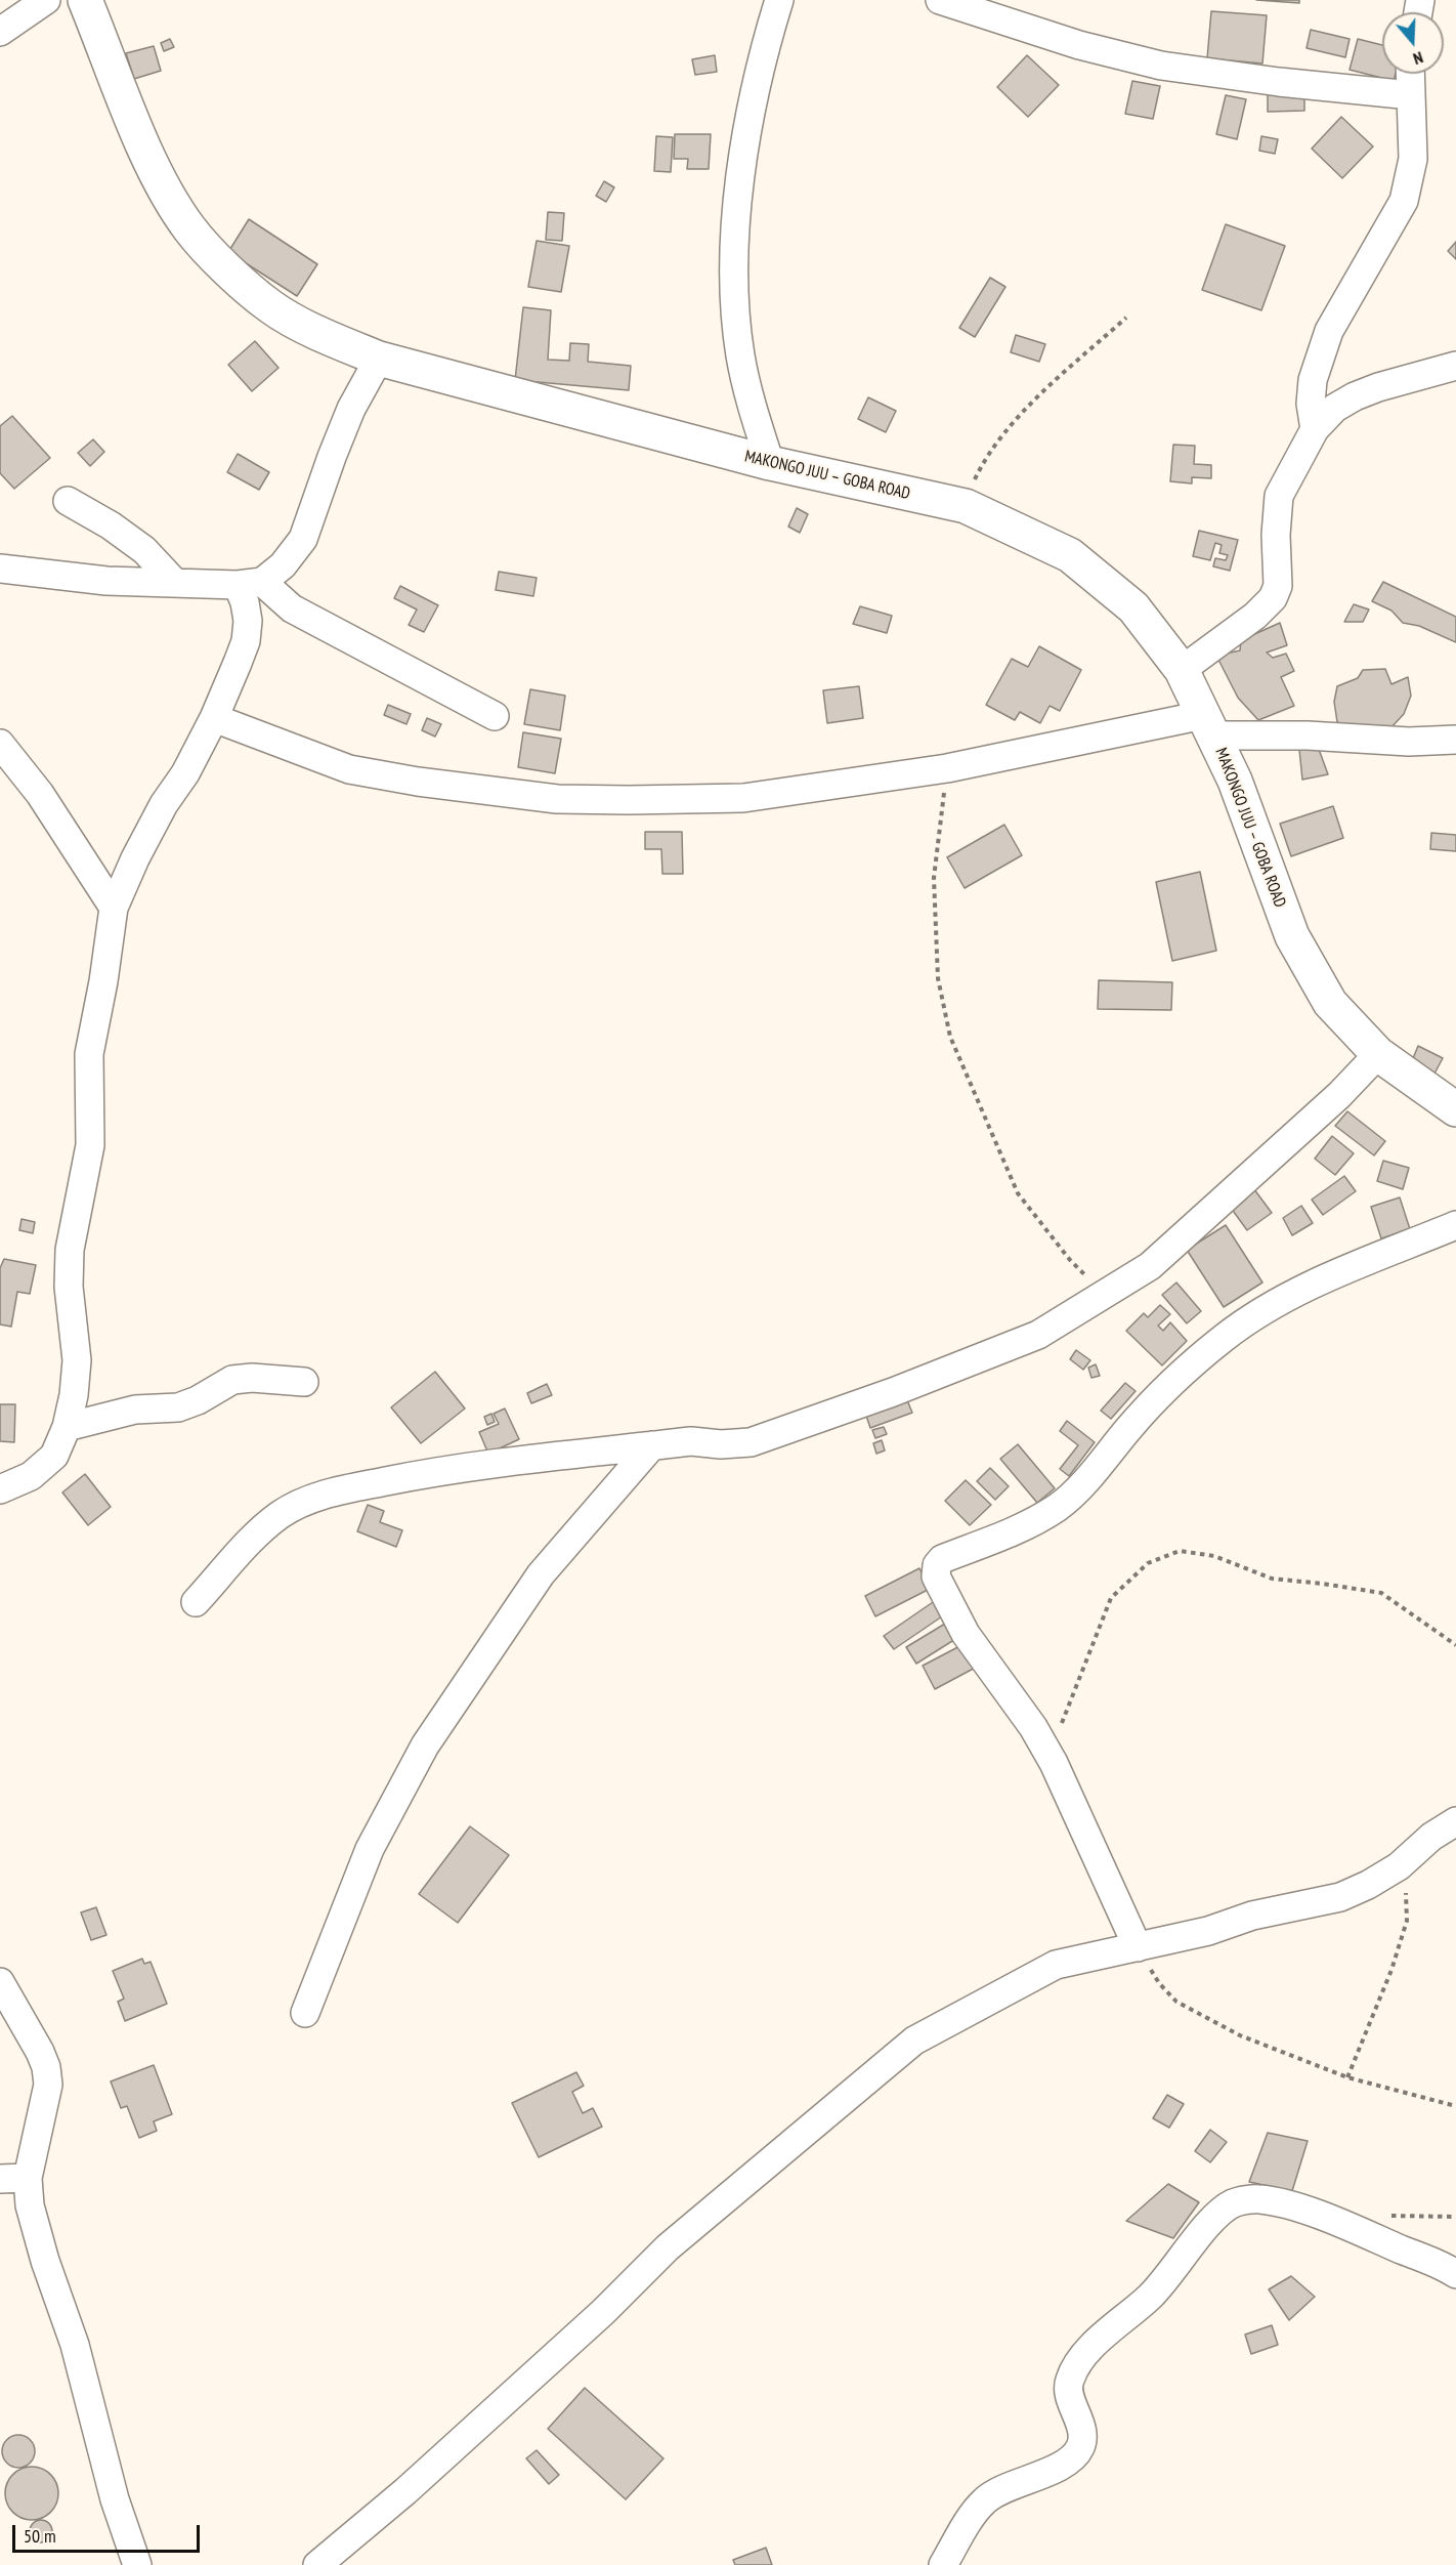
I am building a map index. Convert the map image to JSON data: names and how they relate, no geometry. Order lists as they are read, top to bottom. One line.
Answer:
{"streets":{"street":["MAKONGO JUU – GOBA ROAD"]},"scale_bar":"50 m","north":"bottom"}
